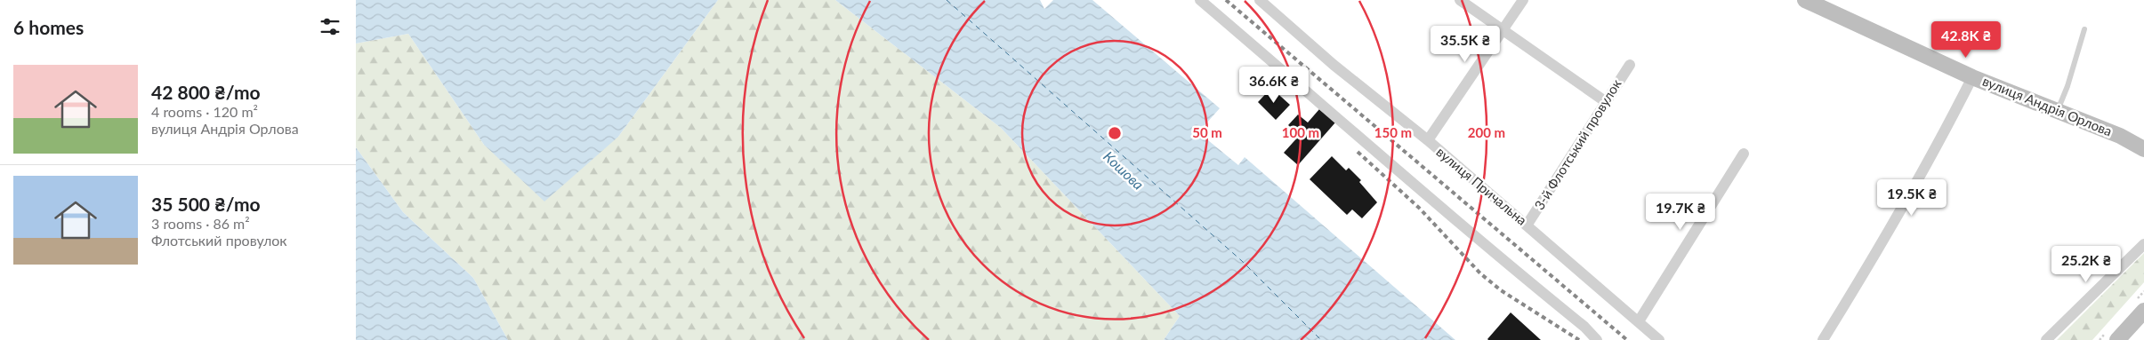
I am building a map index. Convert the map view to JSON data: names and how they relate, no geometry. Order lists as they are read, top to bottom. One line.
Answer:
{"streets":{"street":["вулиця Андрія Орлова","3-й Флотський провулок","вулиця Причальна"]},"crossings":[["3-й Флотський провулок","вулиця Причальна"]],"water":["Кошова"],"page":{"heading":"6 homes","price":["42.8K ₴","35.5K ₴","36.6K ₴","19.5K ₴","19.7K ₴","25.2K ₴"],"list":[{"name":"42 800 ₴/mo","note":"4 rooms · 120 m² · вулиця Андрія Орлова"},{"name":"35 500 ₴/mo","note":"3 rooms · 86 m² · Флотський провулок"}]},"rings":["50 m","100 m","150 m","200 m"]}
